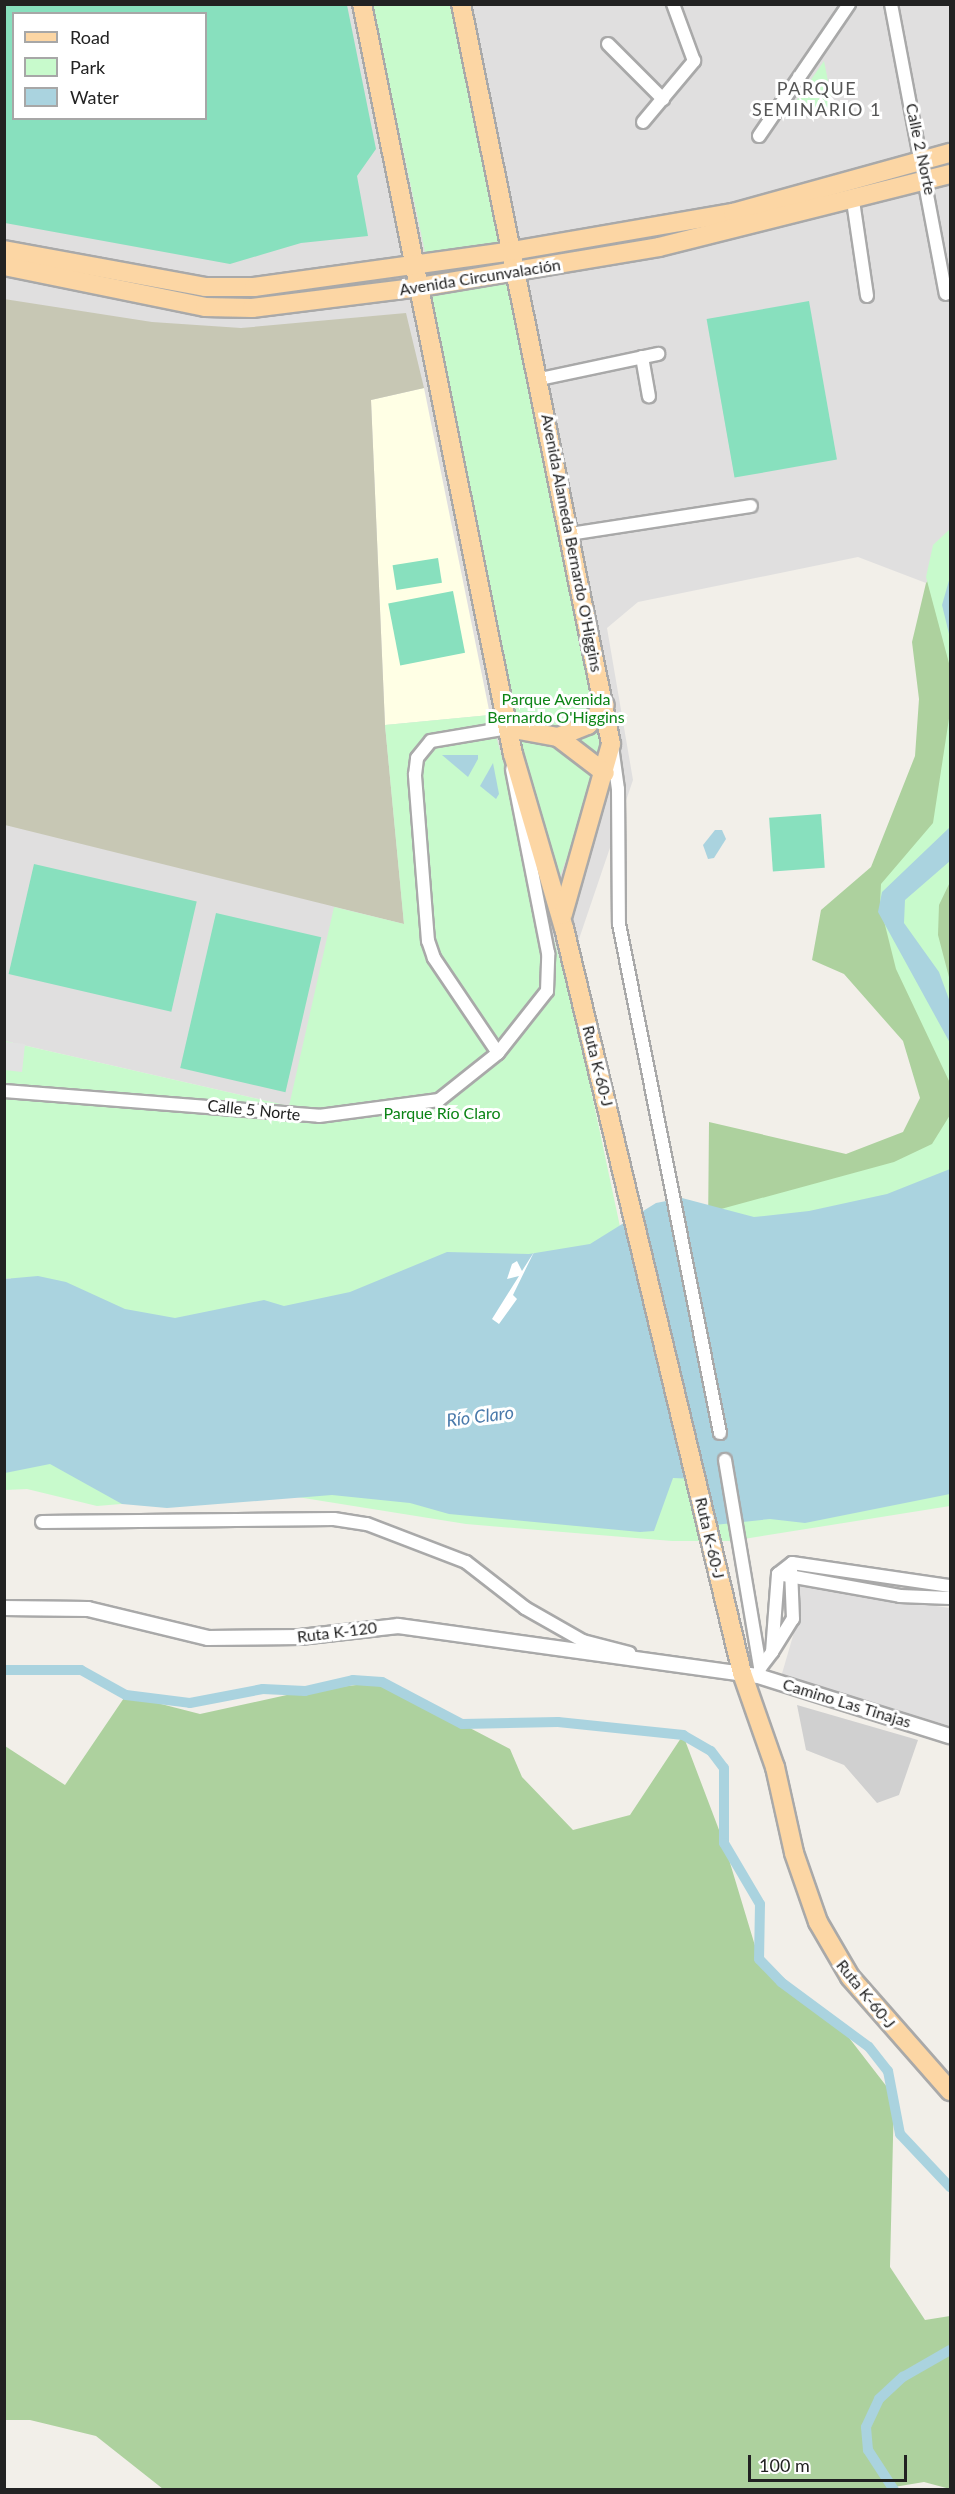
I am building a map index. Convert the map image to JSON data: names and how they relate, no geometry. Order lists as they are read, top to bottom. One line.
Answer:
{"streets":{"main road":["Avenida Circunvalación","Avenida Alameda Bernardo O'Higgins","Ruta K-60-J"],"street":["Calle 2 Norte","Calle 5 Norte","Ruta K-120","Camino Las Tinajas"]},"crossings":[["Calle 2 Norte","Avenida Circunvalación"],["Avenida Circunvalación","Avenida Alameda Bernardo O'Higgins"],["Avenida Alameda Bernardo O'Higgins","Ruta K-60-J"],["Ruta K-60-J","Ruta K-120"],["Ruta K-60-J","Camino Las Tinajas"],["Ruta K-120","Camino Las Tinajas"]],"districts":["PARQUE SEMINARIO 1"],"water":["Río Claro"],"parks":["Parque Avenida Bernardo O'Higgins","Parque Río Claro"],"legend":["Road","Park","Water"],"scale_bar":"100 m"}
